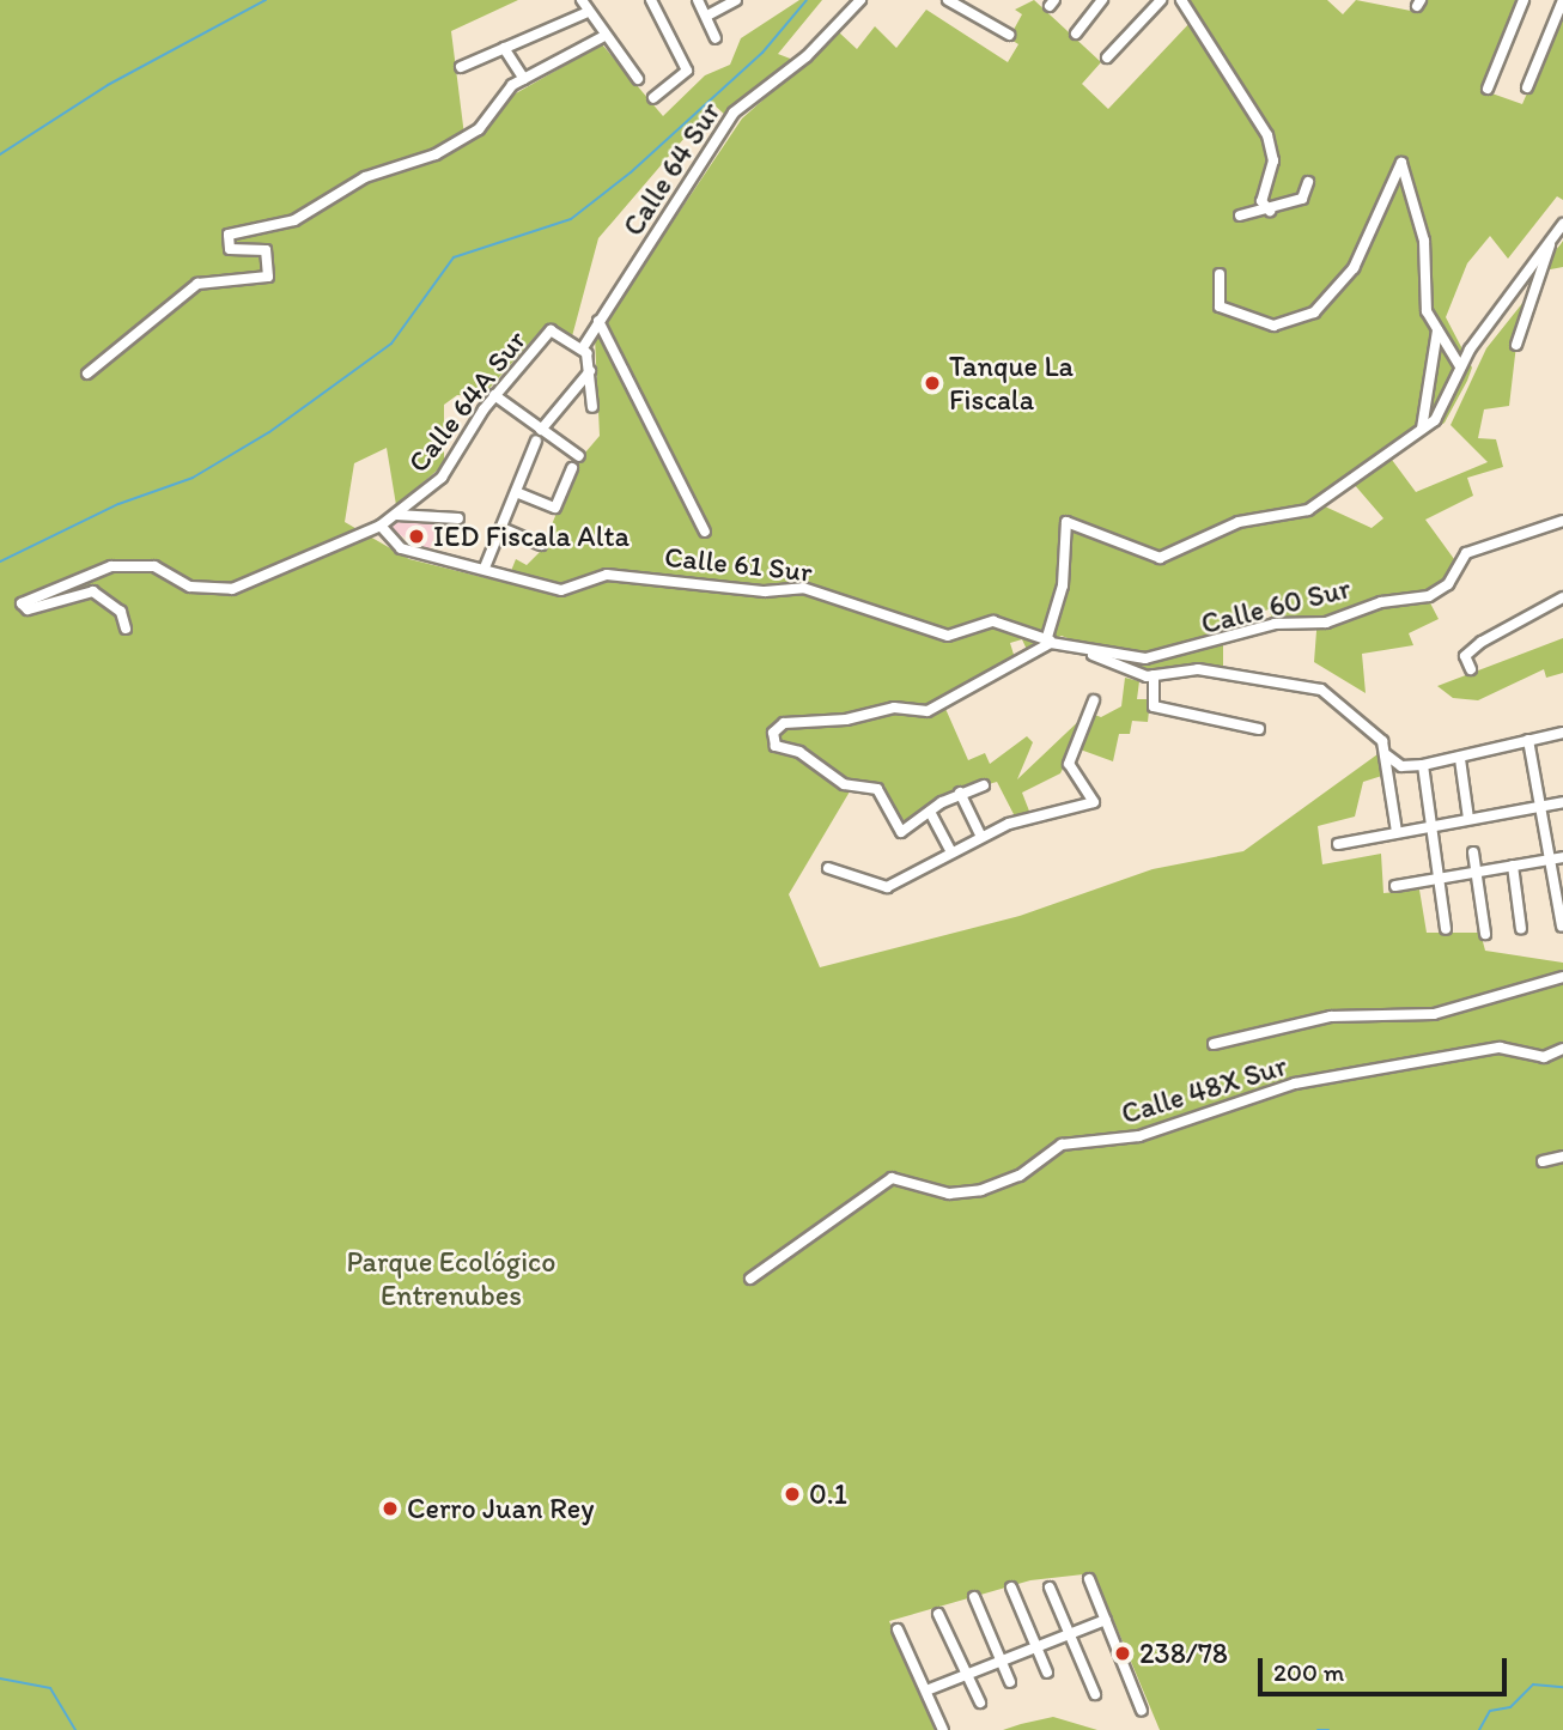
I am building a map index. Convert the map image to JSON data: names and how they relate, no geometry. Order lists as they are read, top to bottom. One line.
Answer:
{"streets":{"street":["Calle 64 Sur","Calle 64A Sur","Calle 61 Sur","Calle 60 Sur","Calle 48X Sur"]},"crossings":[["Calle 64 Sur","Calle 64A Sur"],["Calle 61 Sur","Calle 60 Sur"]],"parks":["Parque Ecológico Entrenubes"],"places":["Tanque La Fiscala","IED Fiscala Alta","0.1","Cerro Juan Rey","238/78"],"scale_bar":"200 m"}
